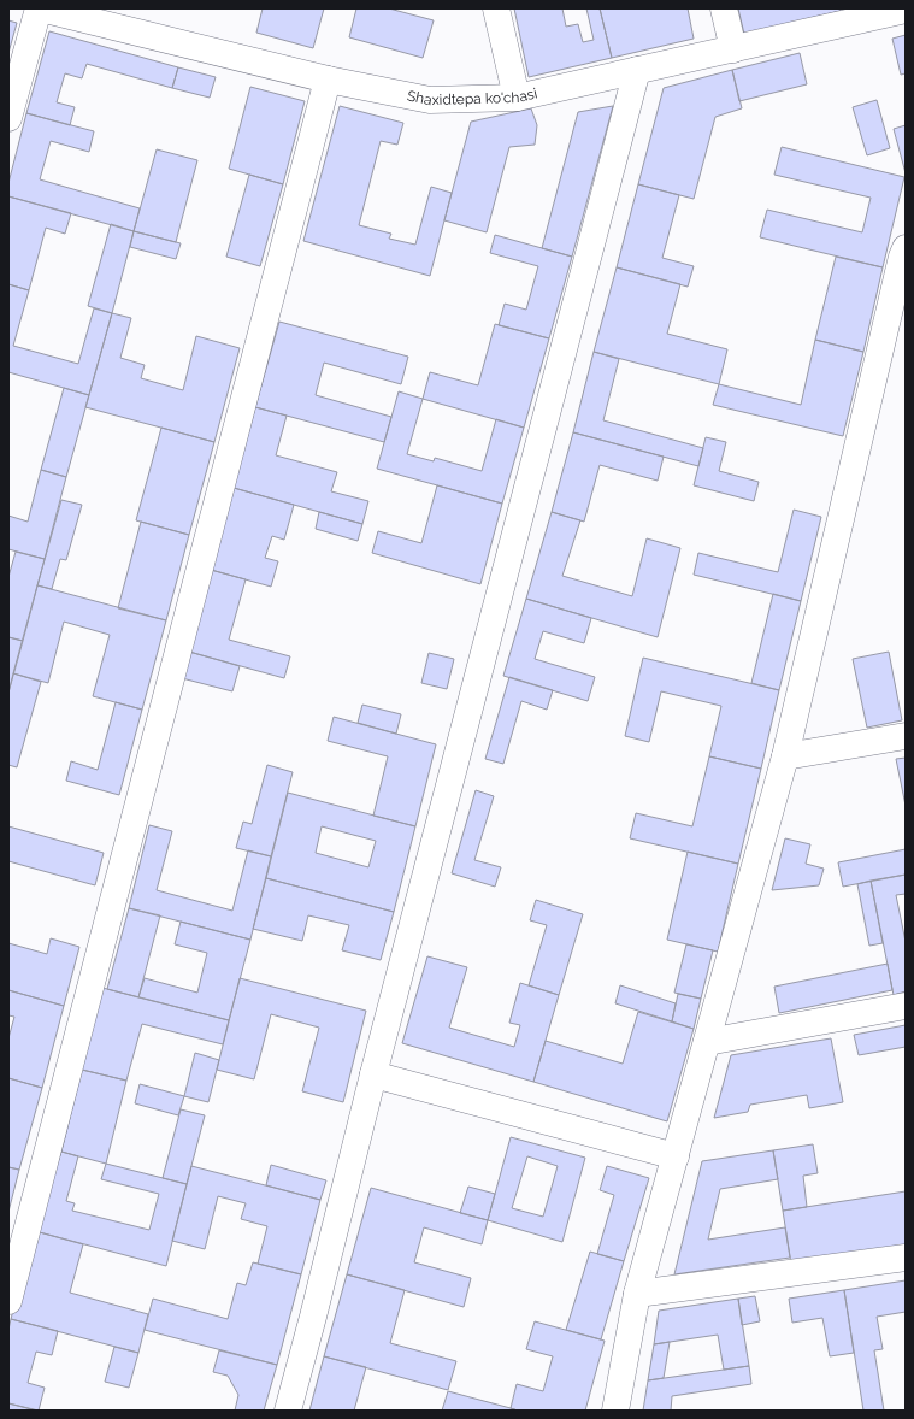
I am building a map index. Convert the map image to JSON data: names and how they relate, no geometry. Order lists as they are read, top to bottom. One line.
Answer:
{"streets":{"street":["Shaxidtepa ko'chasi"]}}
